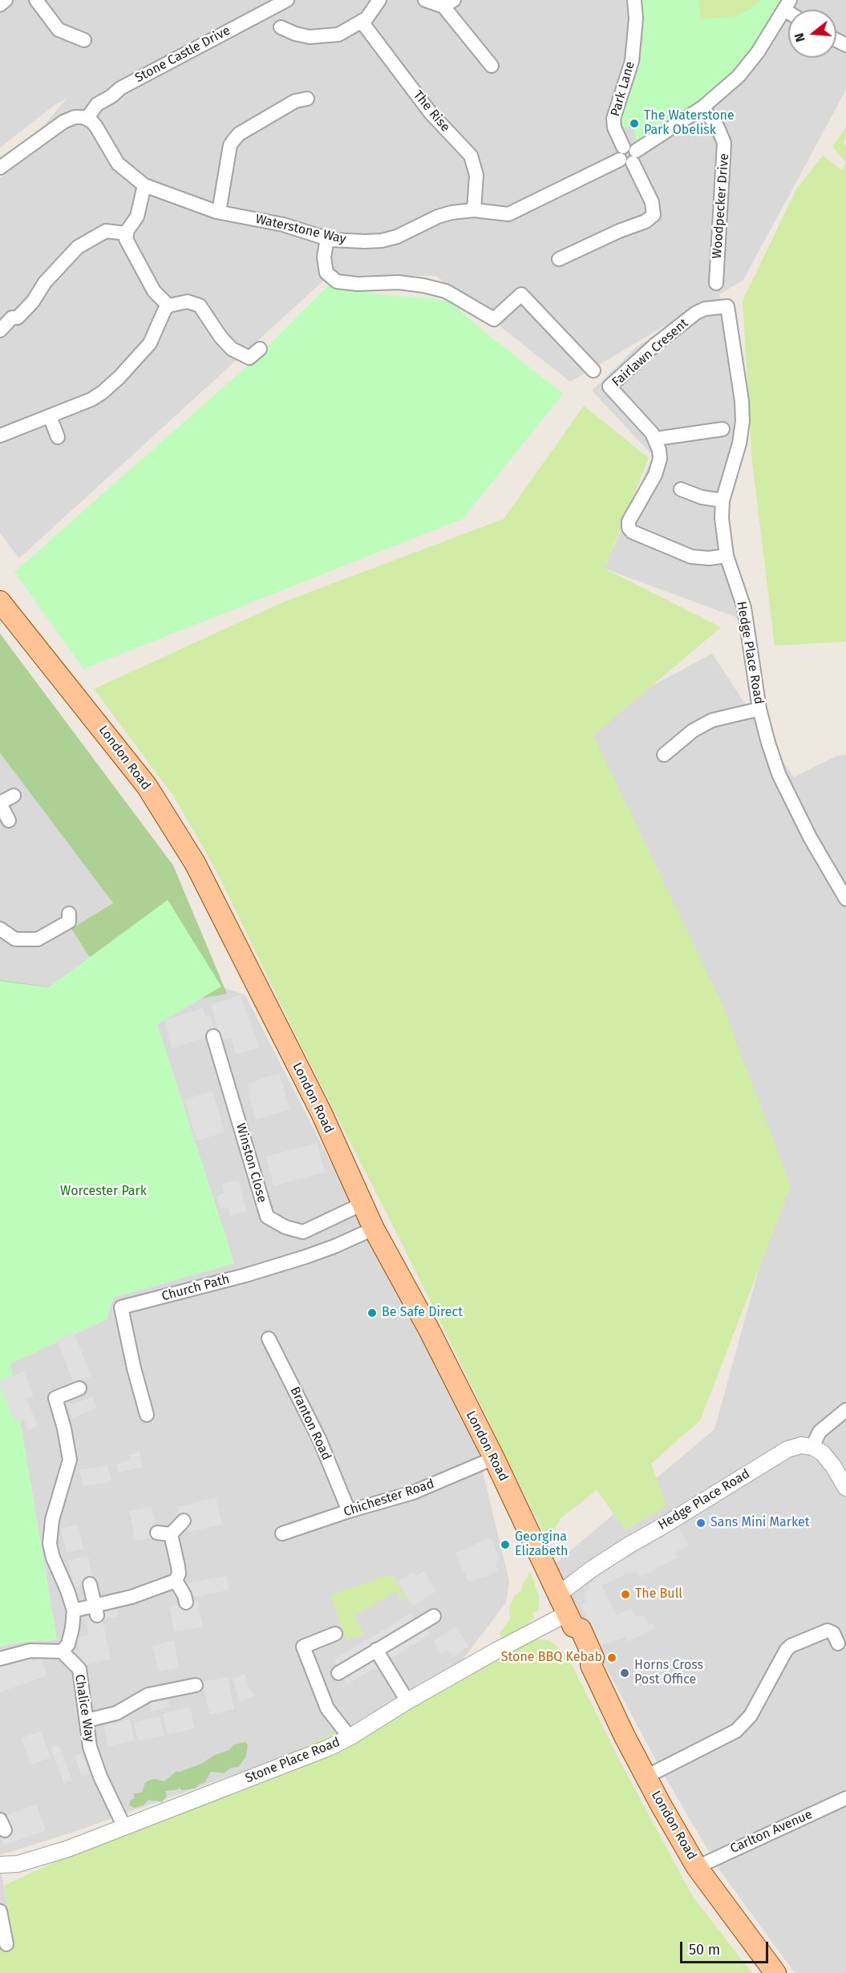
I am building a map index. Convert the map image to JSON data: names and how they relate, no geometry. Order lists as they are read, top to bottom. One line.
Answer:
{"streets":{"main road":["London Road"],"street":["Stone Castle Drive","Park Lane","The Rise","Woodpecker Drive","Waterstone Way","Fairlawn Cresent","Hedge Place Road","Winston Close","Church Path","Branton Road","Chichester Road","Chalice Way","Stone Place Road","Carlton Avenue"]},"crossings":[["Stone Castle Drive","Waterstone Way"],["Park Lane","Waterstone Way"],["The Rise","Waterstone Way"],["Woodpecker Drive","Waterstone Way"],["Fairlawn Cresent","Hedge Place Road"],["Hedge Place Road","London Road"],["London Road","Winston Close"],["London Road","Church Path"],["London Road","Chichester Road"],["London Road","Stone Place Road"],["London Road","Carlton Avenue"],["Branton Road","Chichester Road"],["Chalice Way","Stone Place Road"]],"parks":["Worcester Park"],"places":["The Waterstone Park Obelisk","Be Safe Direct","Sans Mini Market","Georgina Elizabeth","The Bull","Stone BBQ Kebab","Horns Cross Post Office"],"scale_bar":"50 m","north":"left"}
